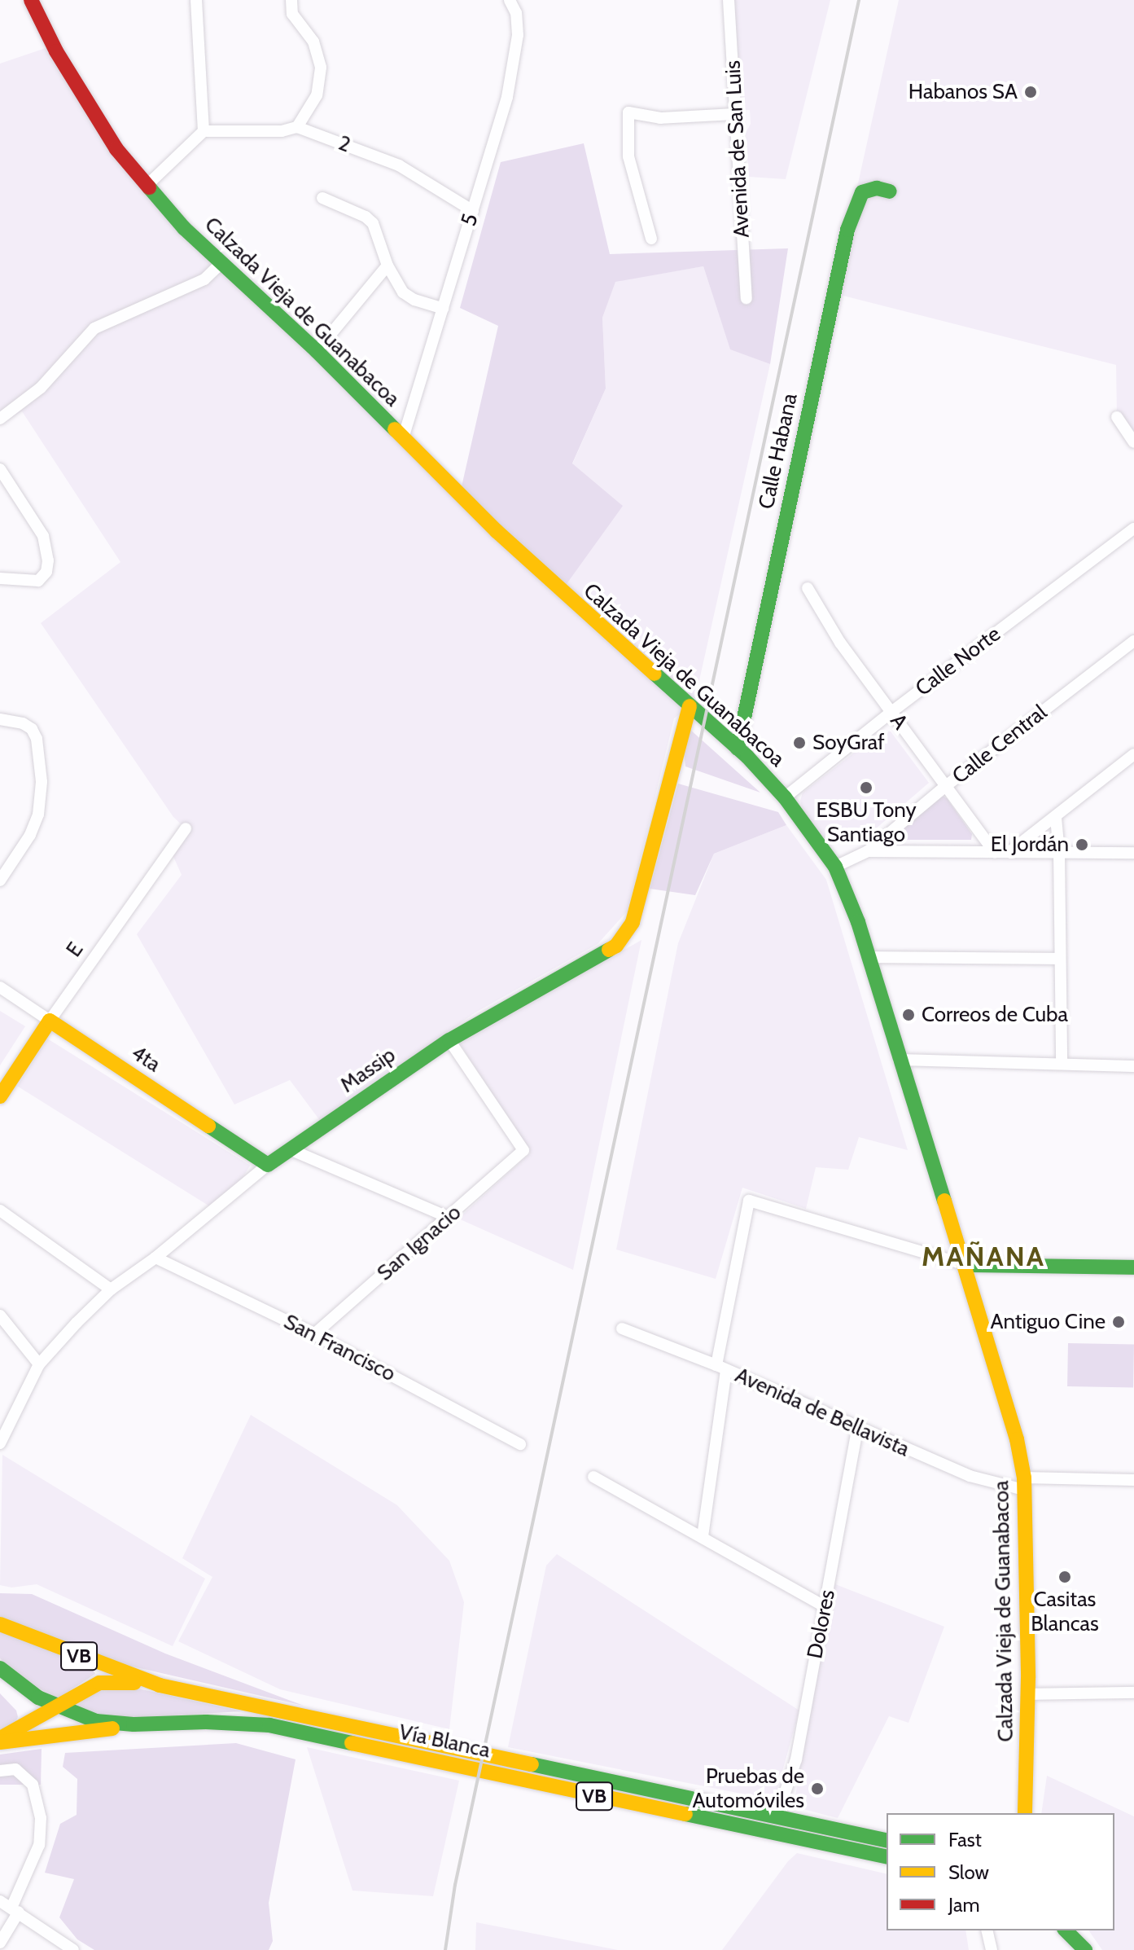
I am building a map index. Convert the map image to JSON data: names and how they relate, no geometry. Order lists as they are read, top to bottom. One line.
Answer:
{"streets":{"main road":["Calzada Vieja de Guanabacoa","Calle Habana","E","4ta","Massip","VB","Vía Blanca"],"street":["2","Avenida de San Luis","5","Calle Norte","A","Calle Central","San Ignacio","San Francisco","Avenida de Bellavista","Dolores"]},"crossings":[["2","5"],["5","Calzada Vieja de Guanabacoa"],["Calzada Vieja de Guanabacoa","Calle Habana"],["Calzada Vieja de Guanabacoa","Calle Norte"],["Calzada Vieja de Guanabacoa","Massip"],["Calzada Vieja de Guanabacoa","Avenida de Bellavista"],["Calle Norte","A"],["A","Calle Central"],["E","4ta"],["4ta","Massip"],["Massip","San Ignacio"],["Massip","San Francisco"],["San Ignacio","San Francisco"],["Avenida de Bellavista","Dolores"],["Dolores","Vía Blanca"]],"districts":["MAÑANA"],"places":["Habanos SA","SoyGraf","ESBU Tony Santiago","El Jordán","Correos de Cuba","Antiguo Cine","Casitas Blancas","Pruebas de Automóviles"],"legend":["Fast","Slow","Jam"]}
